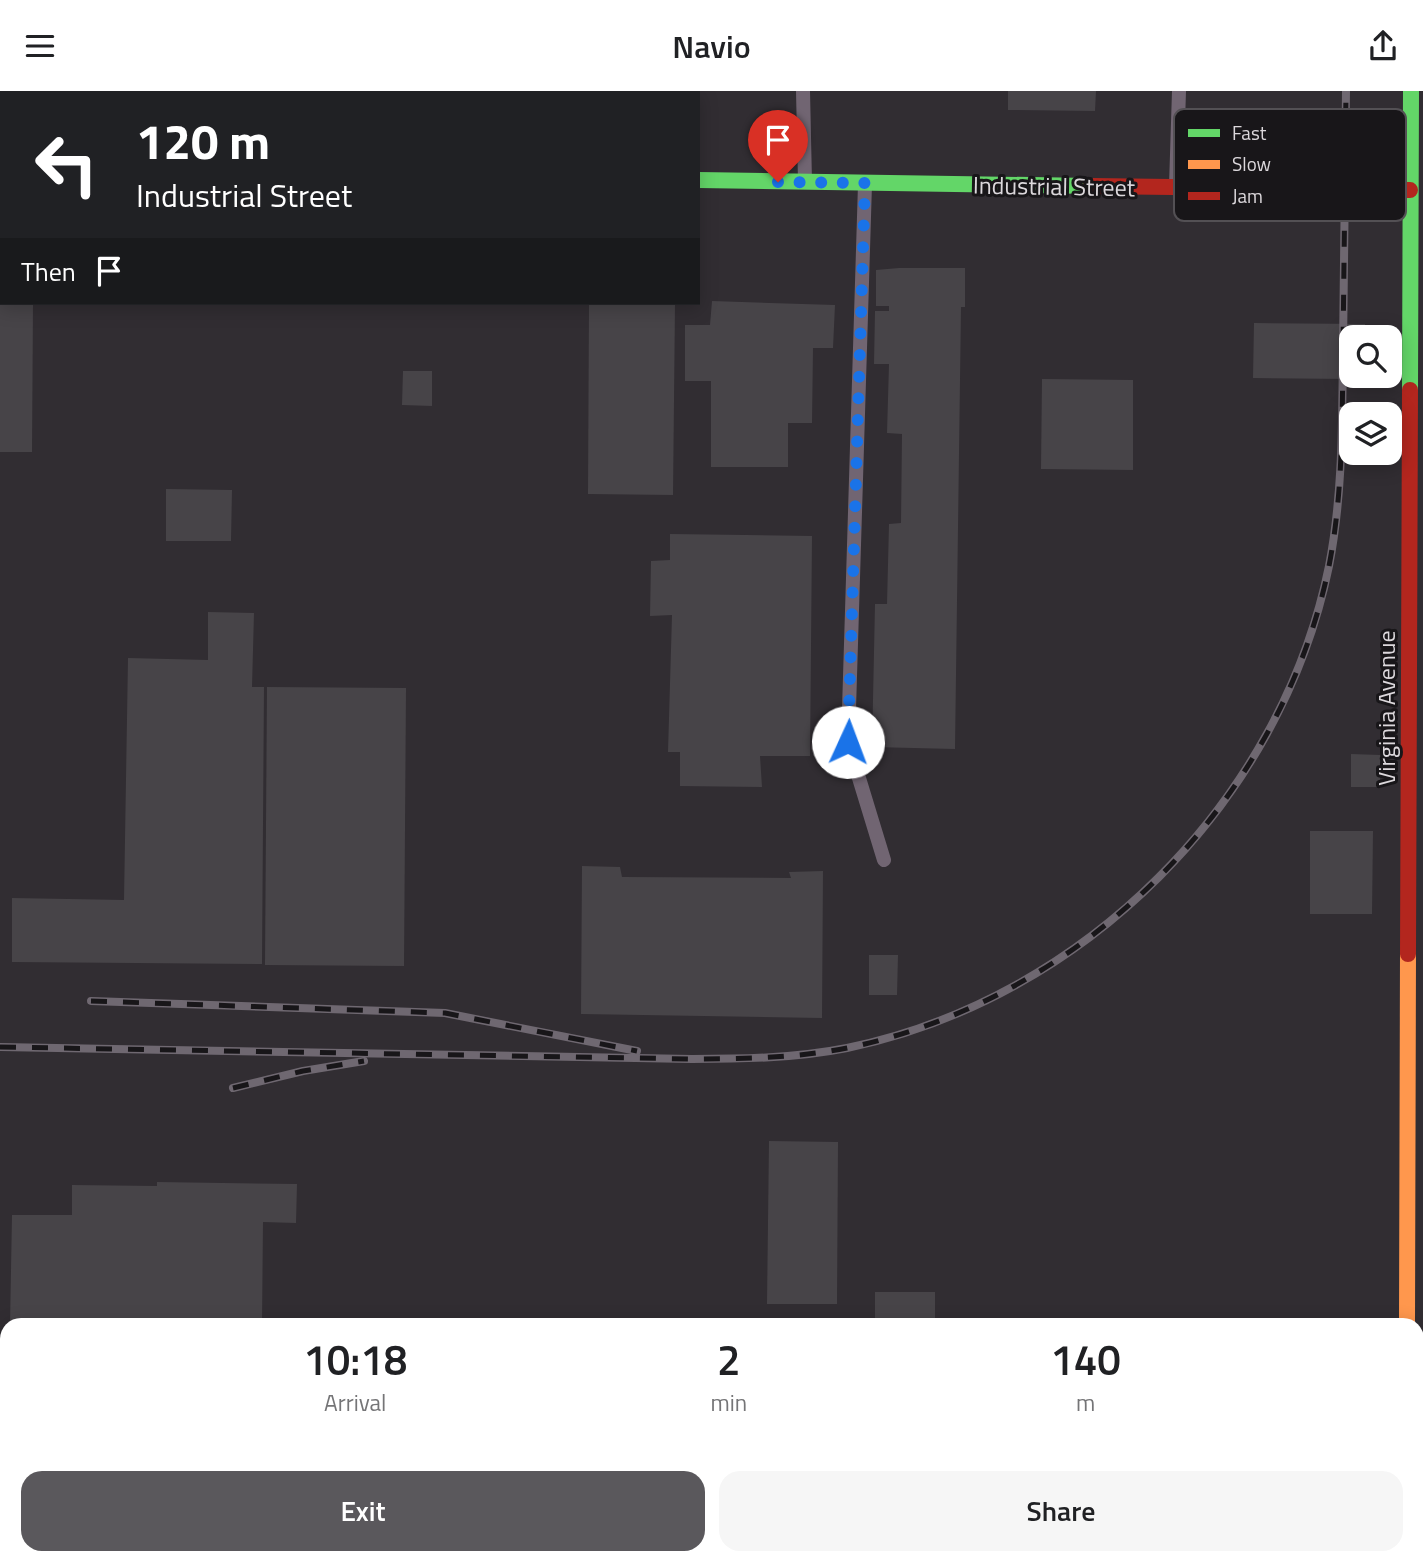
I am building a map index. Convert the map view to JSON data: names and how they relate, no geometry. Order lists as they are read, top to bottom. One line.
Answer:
{"streets":{"street":["Industrial Street","Virginia Avenue"]},"crossings":[["Industrial Street","Virginia Avenue"]],"legend":["Fast","Slow","Jam"],"page":{"header":"Navio","turn":["120 m","Industrial Street"],"then":"Then","eta":["10:18","Arrival","2","min","140","m"],"buttons":["Exit","Share"]}}
